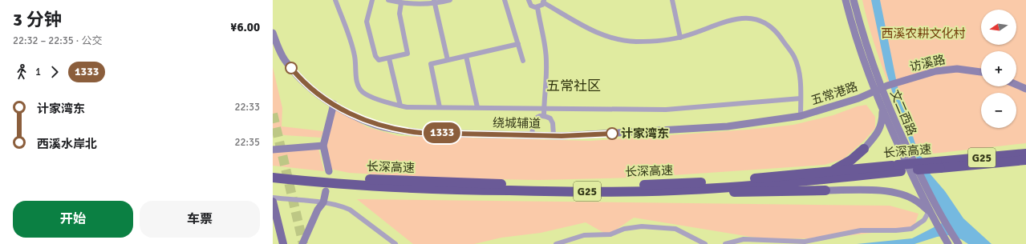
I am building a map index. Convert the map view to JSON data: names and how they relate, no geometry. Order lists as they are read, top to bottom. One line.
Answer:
{"streets":{"highway":["长深高速","G25"],"street":["访溪路","五常港路","文二西路","绕城辅道"]},"crossings":[["访溪路","五常港路"],["访溪路","文二西路"],["五常港路","文二西路"],["五常港路","绕城辅道"]],"districts":["五常社区"],"parks":["西溪农耕文化村"],"places":["计家湾东"],"lines":["bus line 1333"],"north":"left","page":{"heading":["3 分钟","22:32 – 22:35 · 公交","¥6.00"],"on_map":"1333","map_buttons":["+","−"],"legs":["1","1333"],"list":[{"name":"计家湾东","value":"22:33"},{"name":"西溪水岸北","value":"22:35"}],"buttons":["开始","车票"]}}
